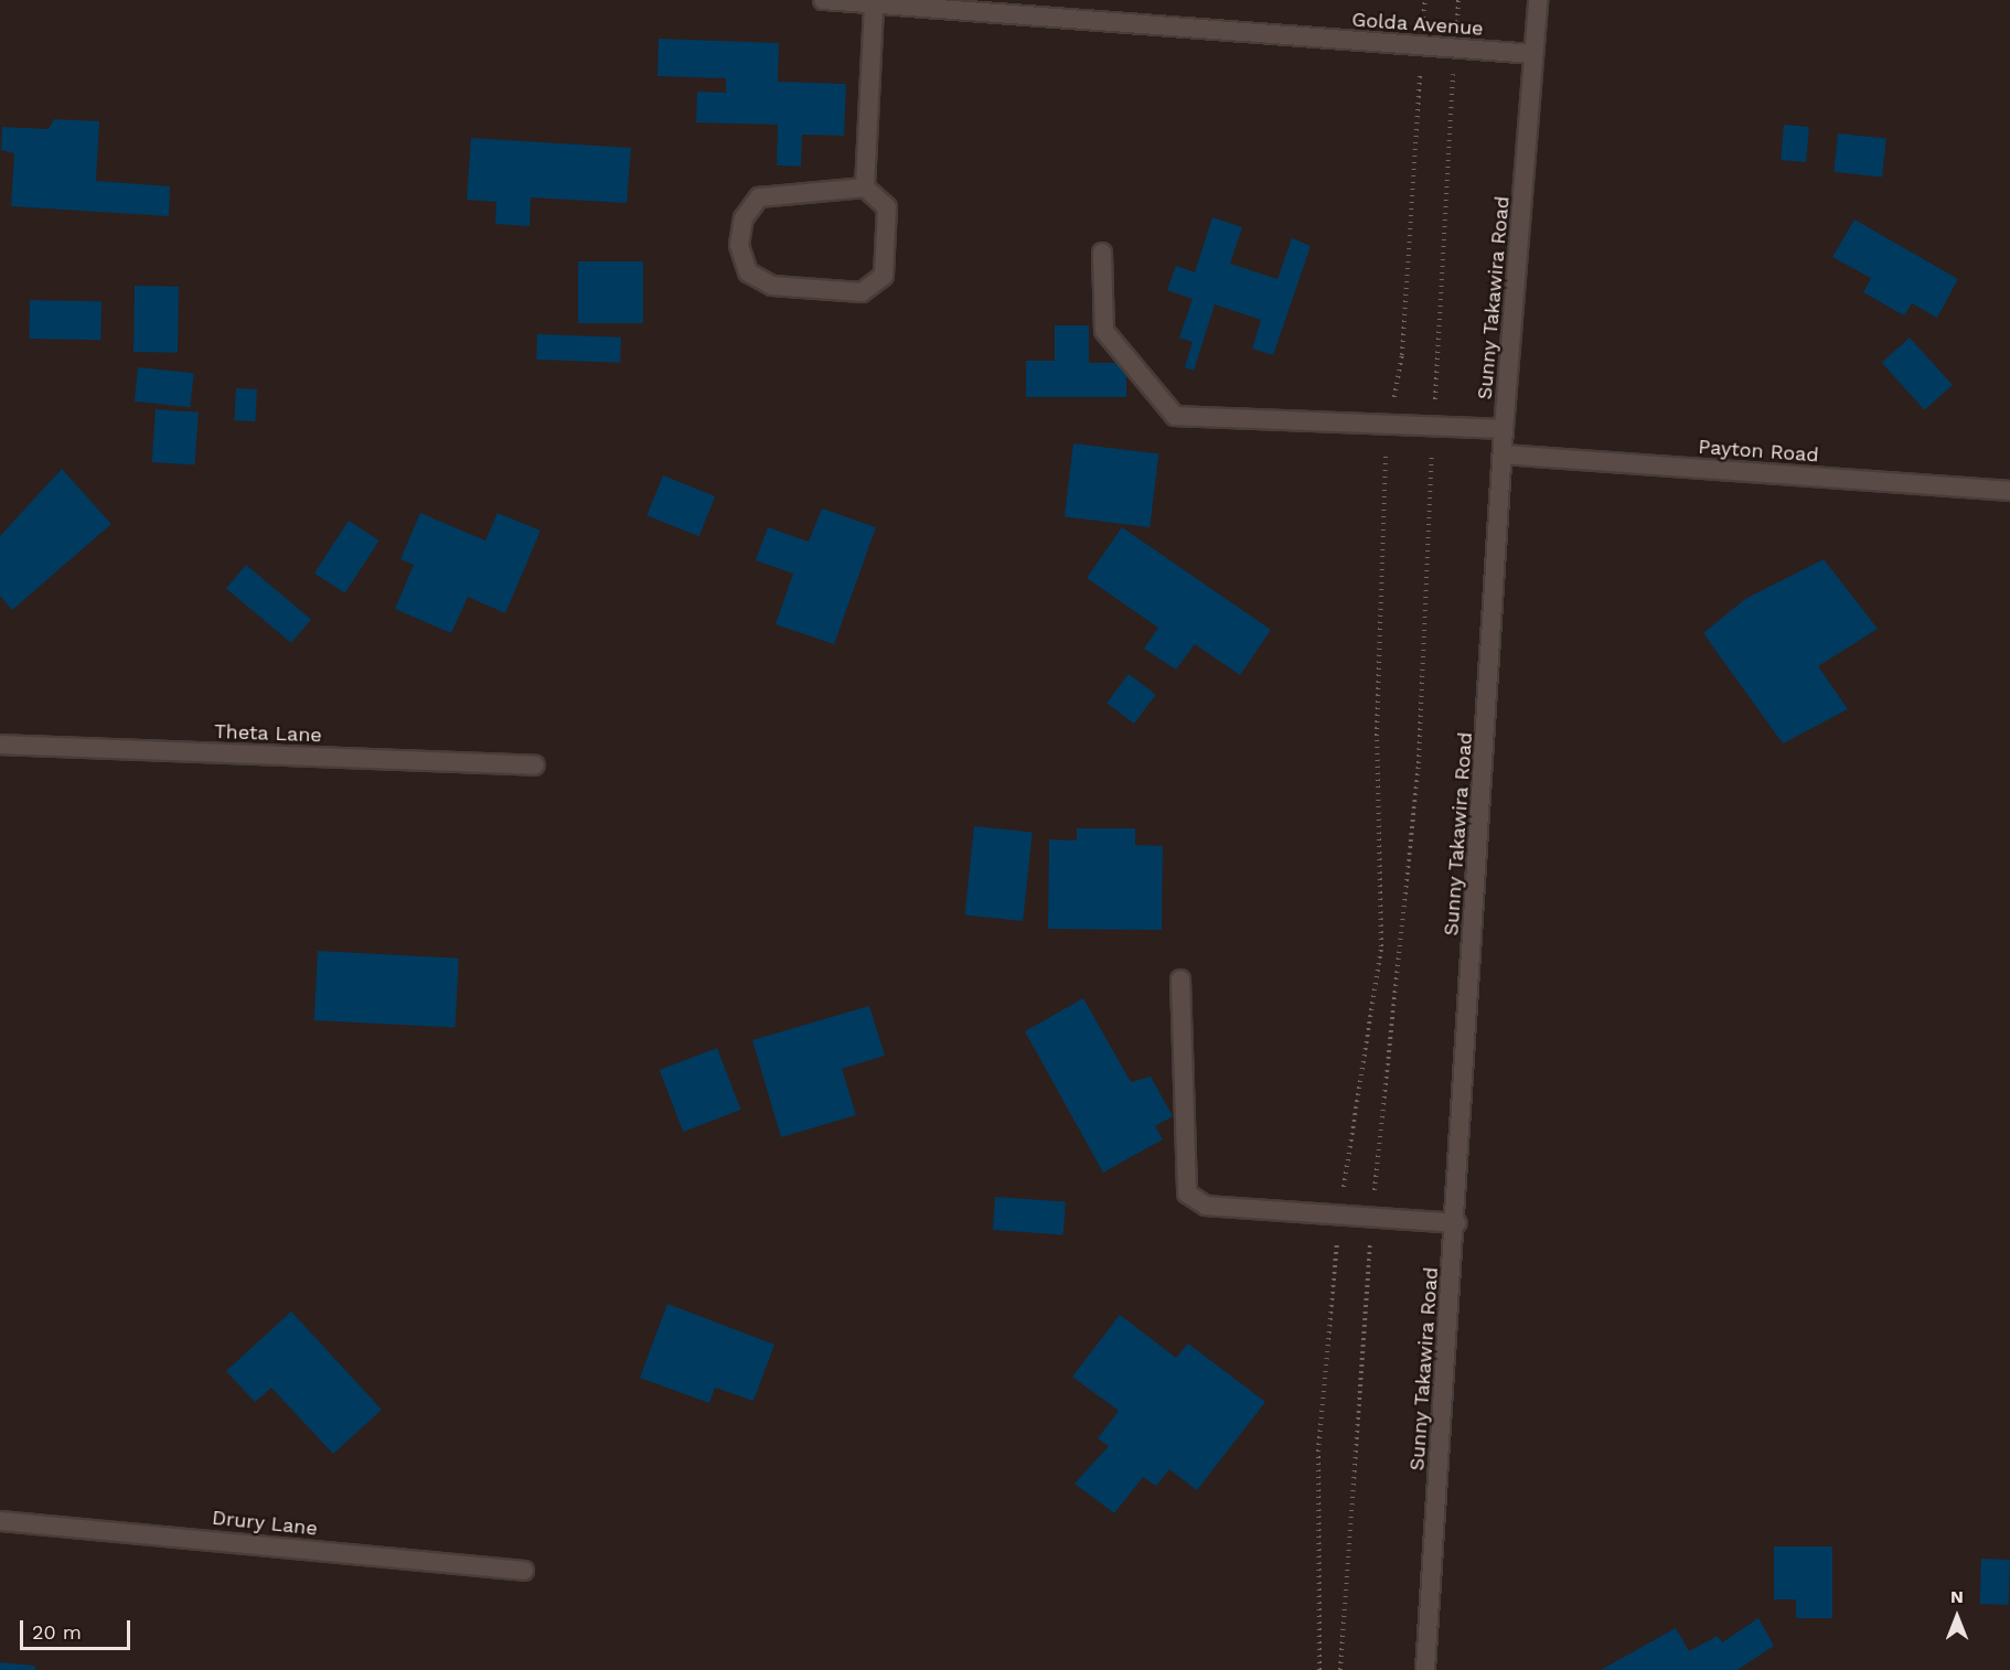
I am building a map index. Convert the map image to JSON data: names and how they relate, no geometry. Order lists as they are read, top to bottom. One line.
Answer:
{"streets":{"street":["Golda Avenue","Sunny Takawira Road","Payton Road","Theta Lane","Drury Lane"]},"crossings":[["Golda Avenue","Sunny Takawira Road"],["Sunny Takawira Road","Payton Road"]],"scale_bar":"20 m","north":"top"}
